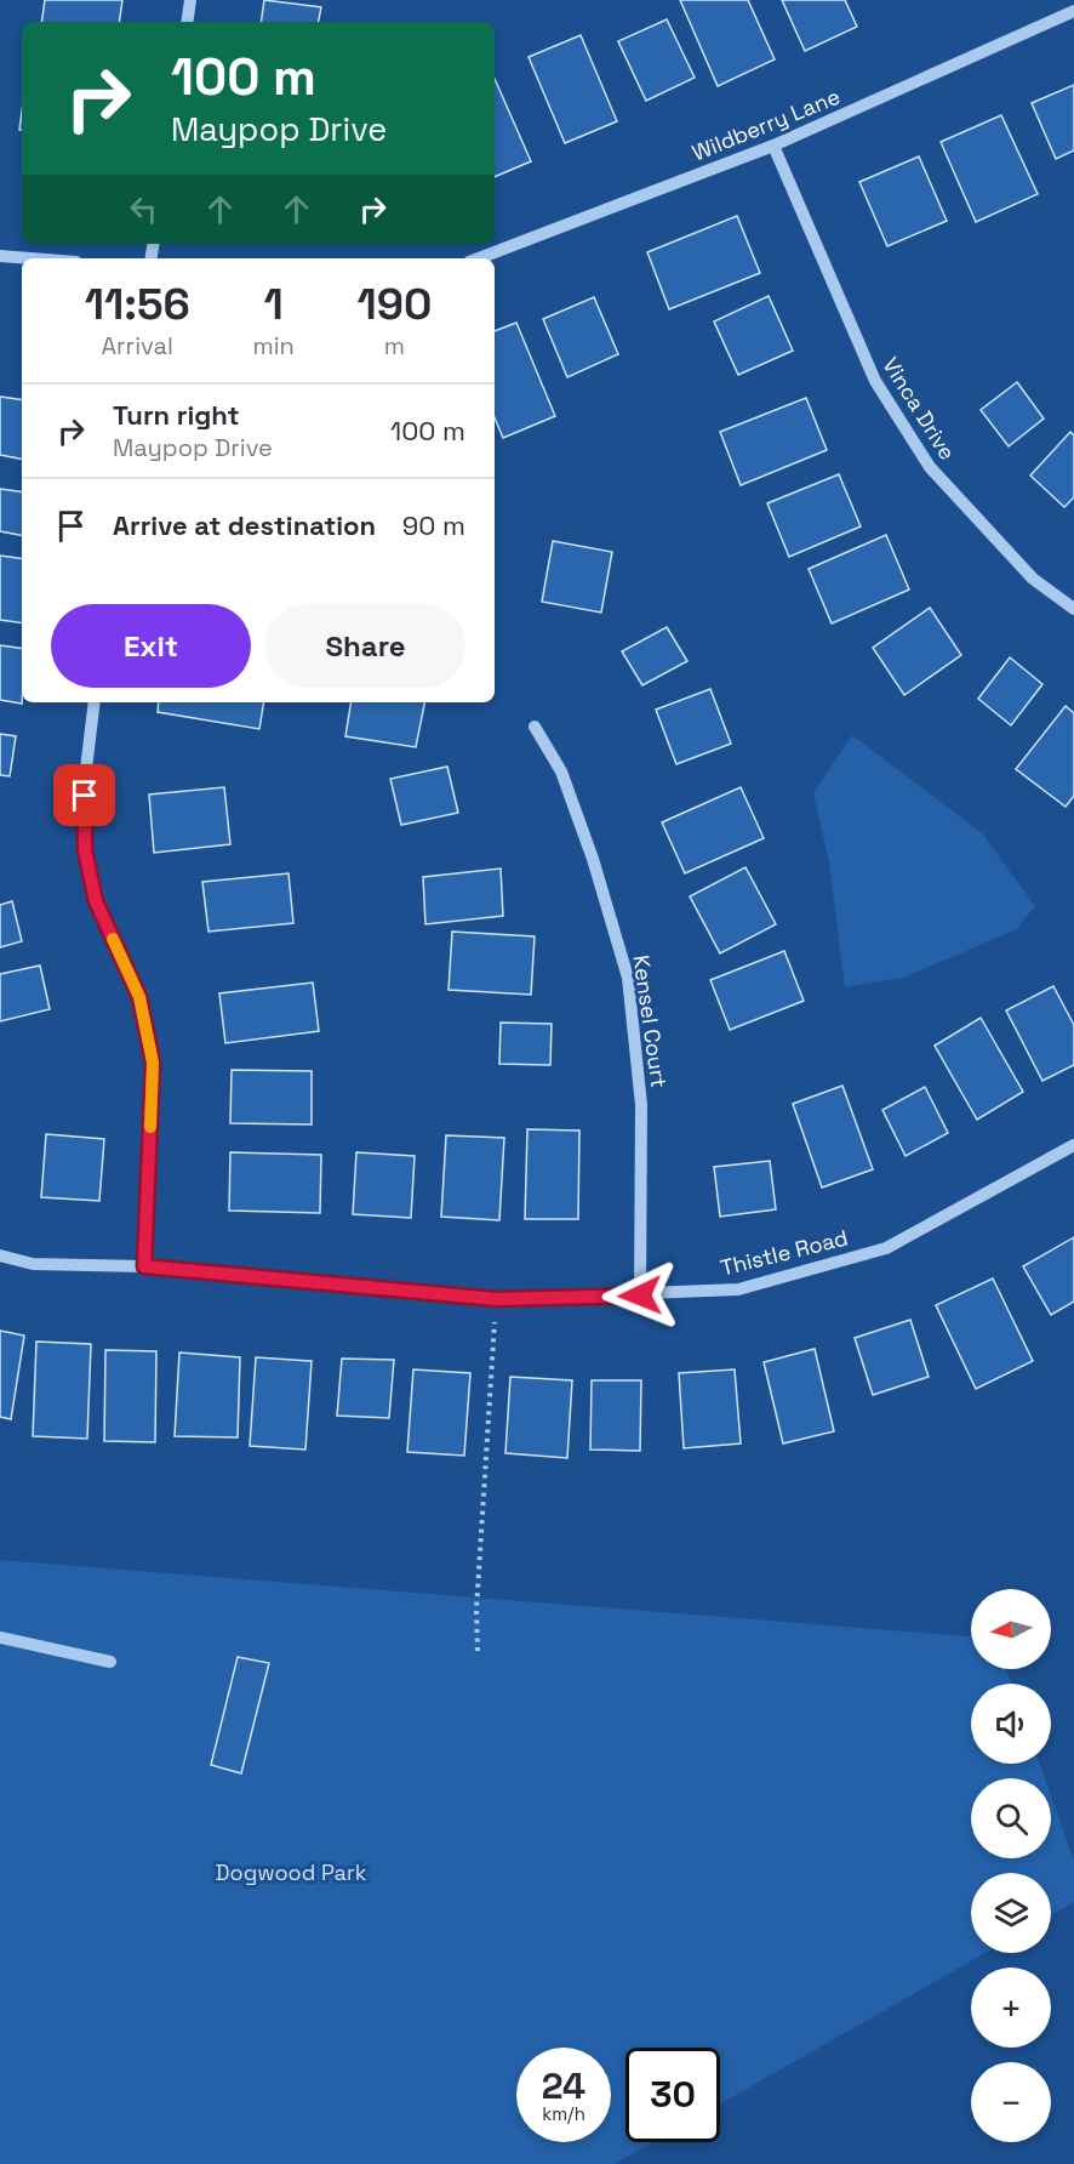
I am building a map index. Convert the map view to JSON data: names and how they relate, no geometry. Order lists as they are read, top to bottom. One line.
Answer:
{"streets":{"street":["Wildberry Lane","Vinca Drive","Kensel Court","Thistle Road"]},"crossings":[["Wildberry Lane","Vinca Drive"],["Kensel Court","Thistle Road"]],"parks":["Dogwood Park"],"north":"left","page":{"turn":["100 m","Maypop Drive"],"eta":["11:56","Arrival","1","min","190","m"],"list":[{"name":"Turn right","note":"Maypop Drive","value":"100 m"},{"name":"Arrive at destination","value":"90 m"}],"buttons":["Exit","Share"],"map_buttons":["+","−"],"speed":"24 km/h","limit":"30"}}
